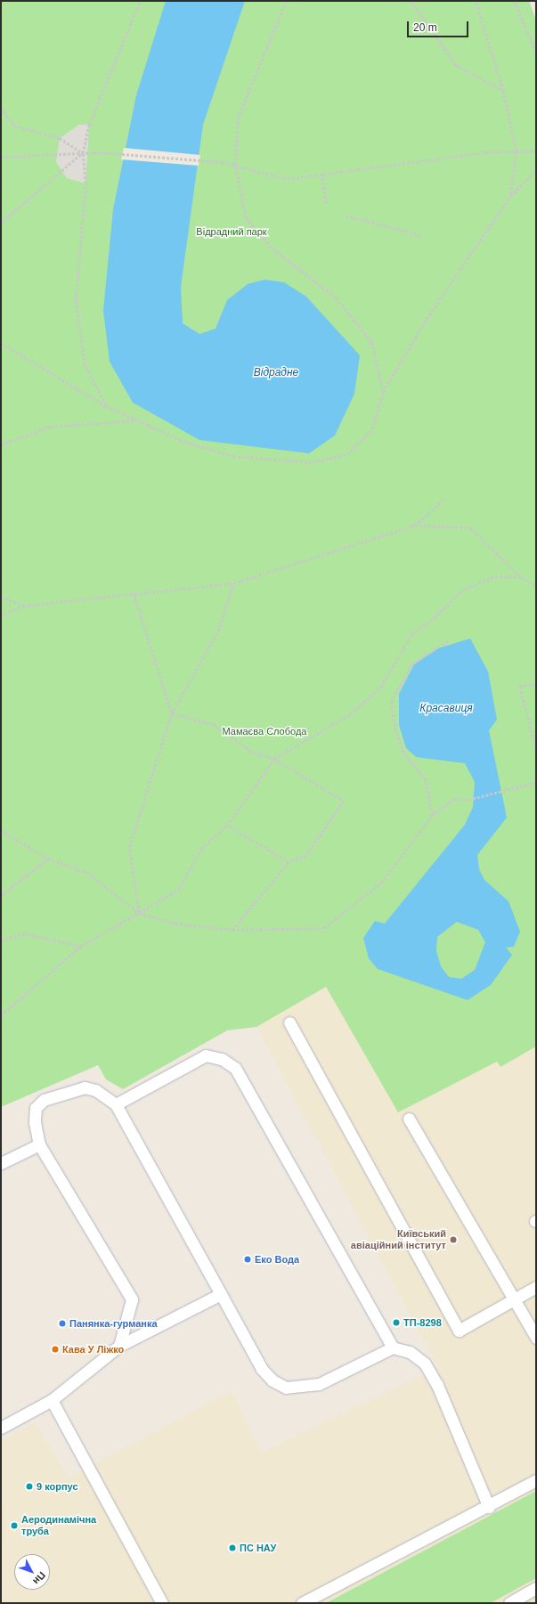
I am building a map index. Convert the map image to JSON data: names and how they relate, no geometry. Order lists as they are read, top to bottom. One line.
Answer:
{"water":["Відрадне","Красавиця"],"parks":["Відрадний парк","Мамаєва Слобода"],"places":["Київський авіаційний інститут","Еко Вода","ТП-8298","Панянка-гурманка","Кава У Ліжко","9 корпус","Аеродинамічна труба","ПС НАУ"],"scale_bar":"20 m","north":"bottom right"}
